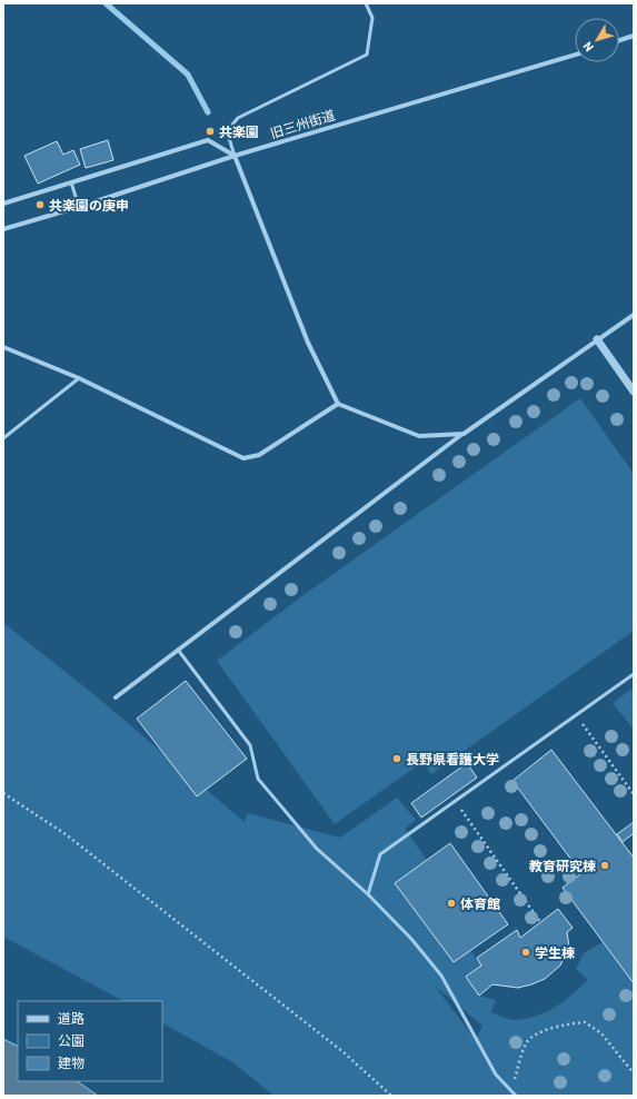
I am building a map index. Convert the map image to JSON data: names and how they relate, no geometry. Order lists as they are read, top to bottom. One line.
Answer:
{"streets":{"street":["旧三州街道"]},"places":["共楽園","共楽園の庚申","長野県看護大学","教育研究棟","体育館","学生棟"],"legend":["道路","公園","建物"],"north":"bottom left"}
